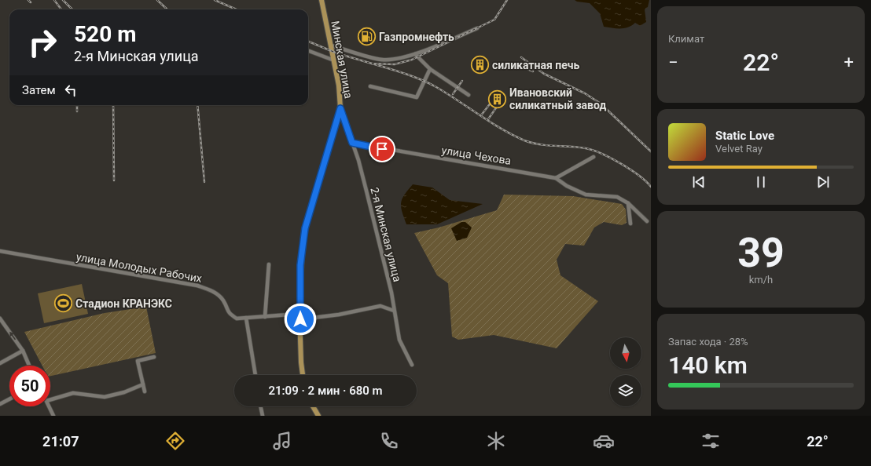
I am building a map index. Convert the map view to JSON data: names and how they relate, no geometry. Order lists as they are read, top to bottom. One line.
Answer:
{"streets":{"main road":["Минская улица"],"street":["улица Чехова","2-я Минская улица","улица Молодых Рабочих"]},"crossings":[["Минская улица","2-я Минская улица"],["Минская улица","улица Молодых Рабочих"],["улица Чехова","2-я Минская улица"],["2-я Минская улица","улица Молодых Рабочих"]],"places":{"fuel station":["Газпромнефть"],"building":["силикатная печь","Ивановский силикатный завод"],"sports":["Стадион КРАНЭКС"]},"north":"bottom","page":{"tile":["Климат",["39","km/h"],["Запас хода · 28%","140 km"]],"turn":["520 m","2-я Минская улица"],"heat":["−","22°","+"],"then":"Затем","song":["Static Love","Velvet Ray"],"limit":"50","trip":"21:09 · 2 мин · 680 m","tabs":["21:07","22°"]}}
